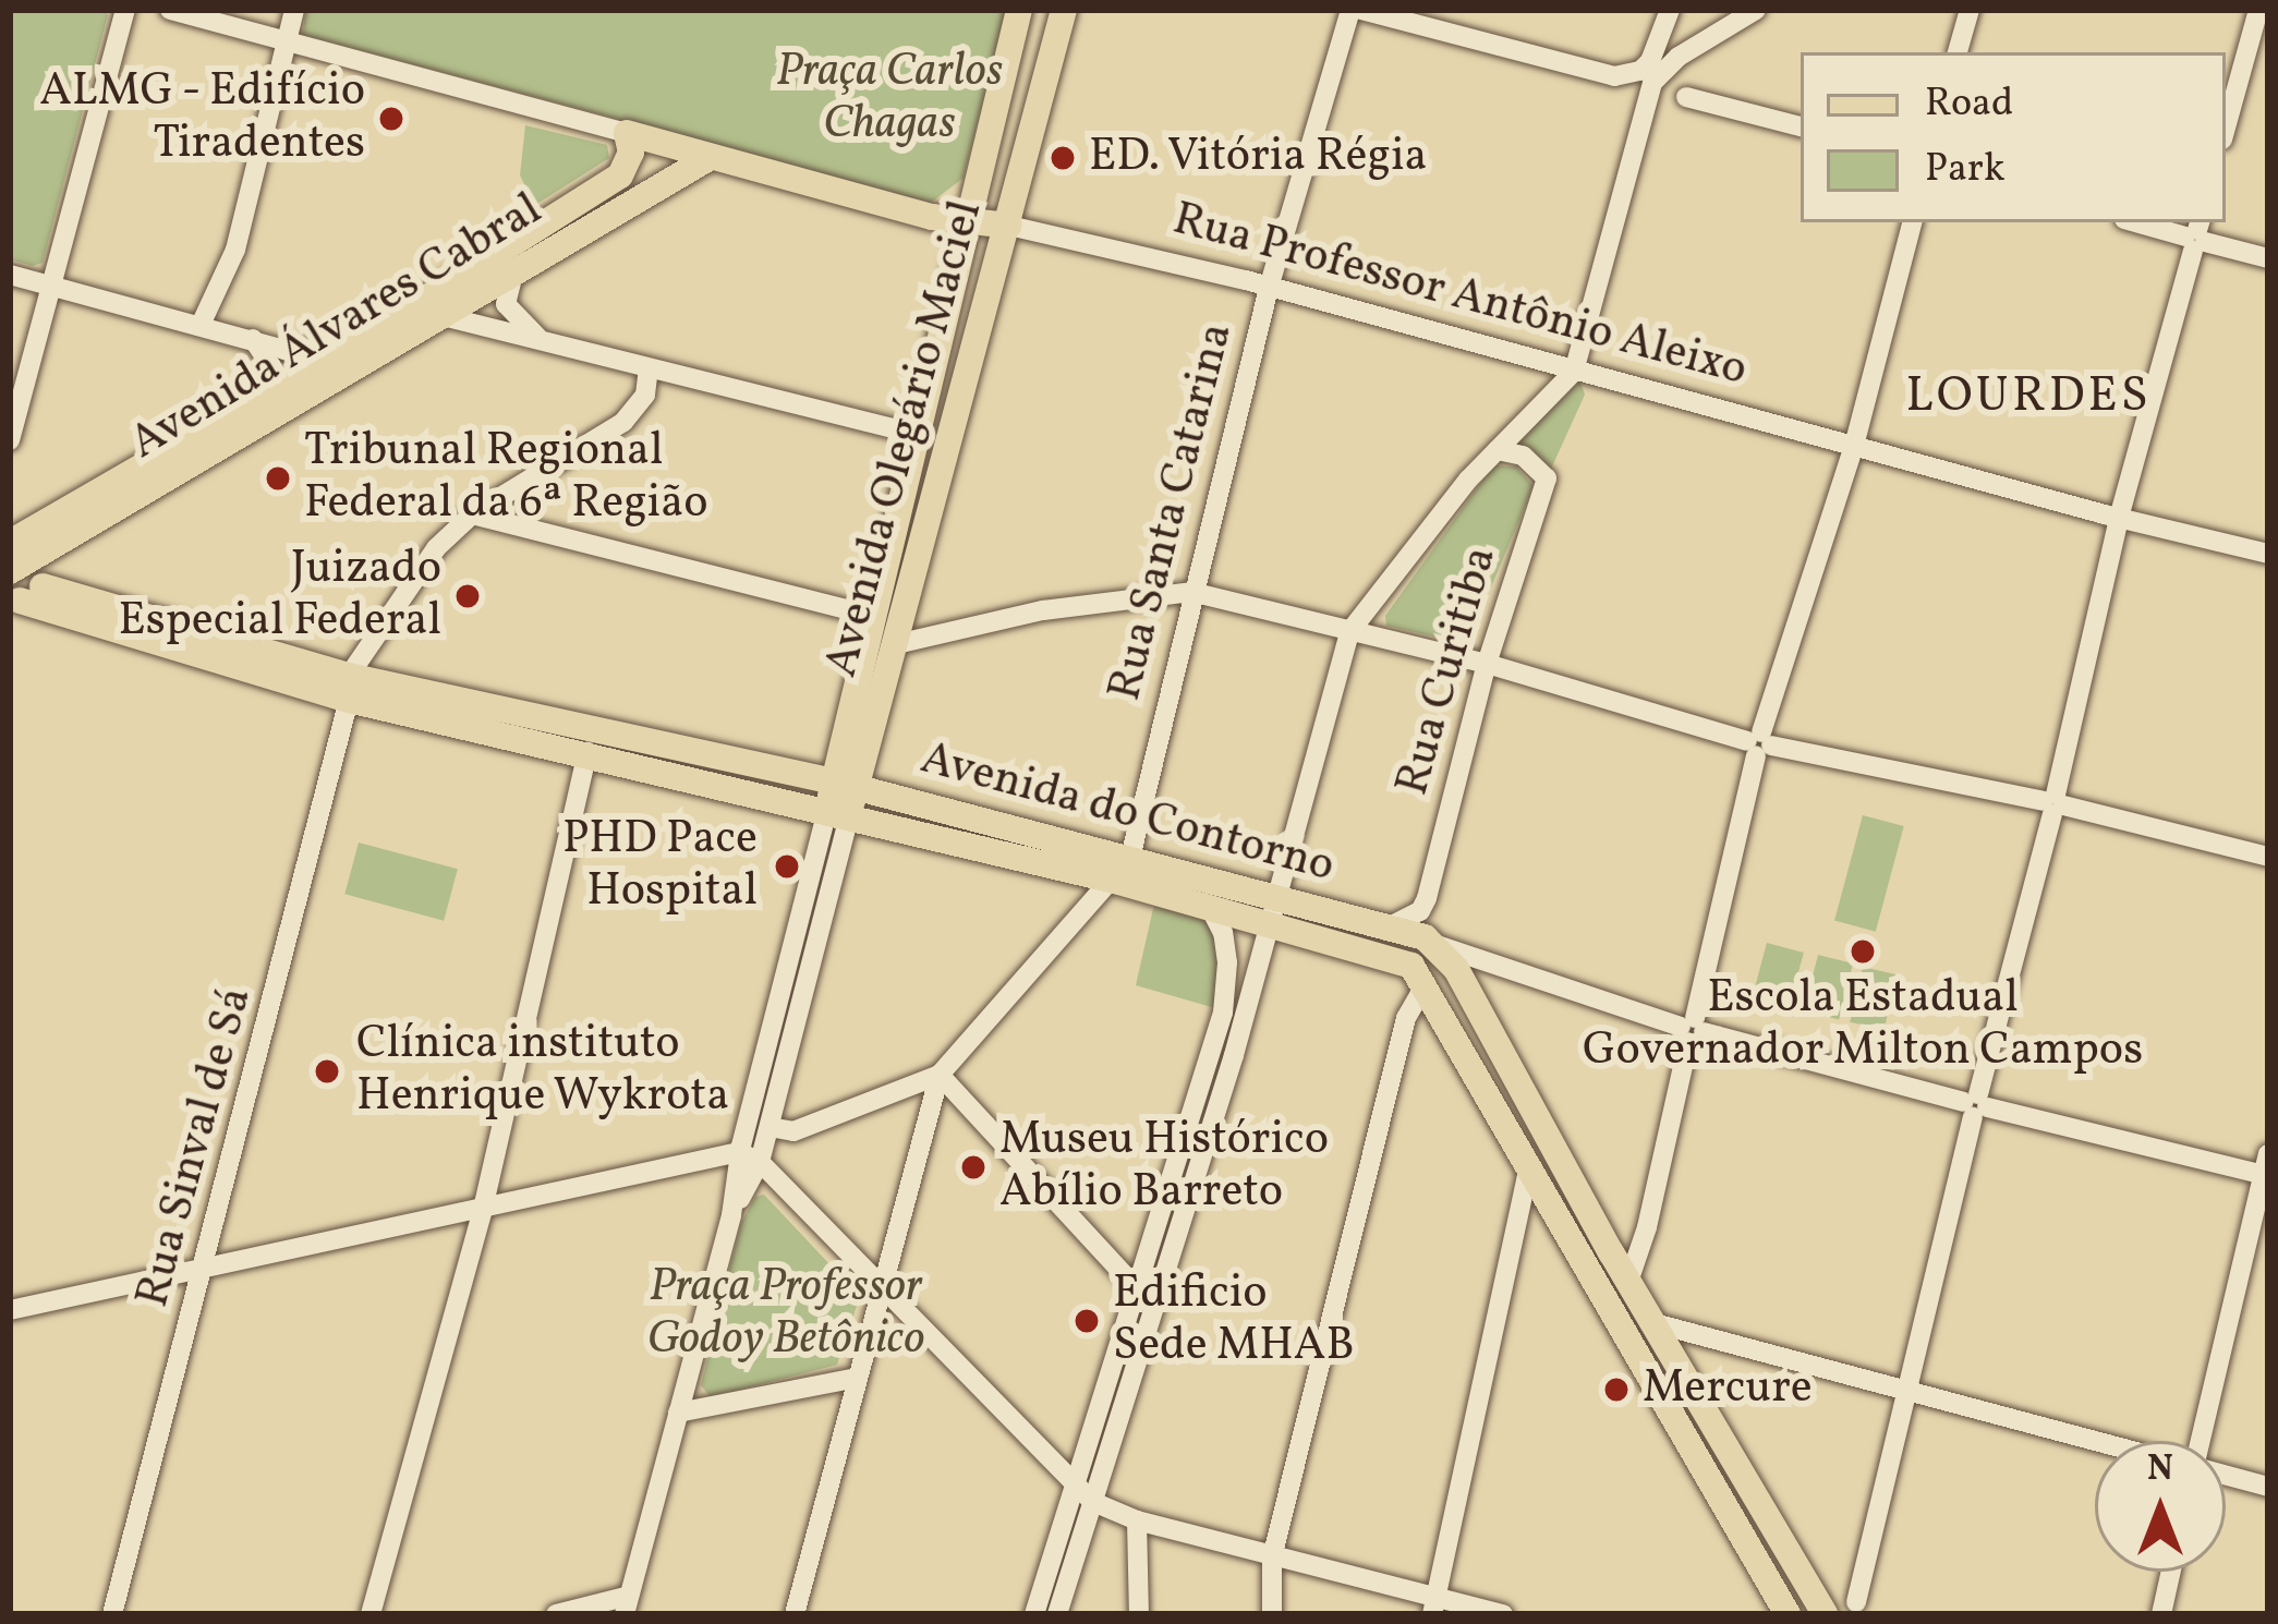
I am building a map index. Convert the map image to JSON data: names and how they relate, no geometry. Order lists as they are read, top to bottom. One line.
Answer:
{"streets":{"main road":["Rua Professor Antônio Aleixo","Avenida Álvares Cabral","Avenida Olegário Maciel","Avenida do Contorno"],"street":["Rua Santa Catarina","Rua Curitiba","Rua Sinval de Sá"]},"crossings":[["Rua Professor Antônio Aleixo","Avenida Álvares Cabral"],["Rua Professor Antônio Aleixo","Avenida Olegário Maciel"],["Rua Professor Antônio Aleixo","Rua Santa Catarina"],["Avenida Olegário Maciel","Avenida do Contorno"],["Rua Santa Catarina","Avenida do Contorno"],["Rua Curitiba","Avenida do Contorno"],["Avenida do Contorno","Rua Sinval de Sá"]],"districts":["LOURDES"],"parks":["Praça Carlos Chagas","Praça Professor Godoy Betônico"],"places":["ALMG - Edifício Tiradentes","ED. Vitória Régia","Tribunal Regional Federal da 6ª Região","Juizado Especial Federal","PHD Pace Hospital","Escola Estadual Governador Milton Campos","Clínica instituto Henrique Wykrota","Museu Histórico Abílio Barreto","Edificio Sede MHAB","Mercure"],"legend":["Road","Park"],"north":"top"}
